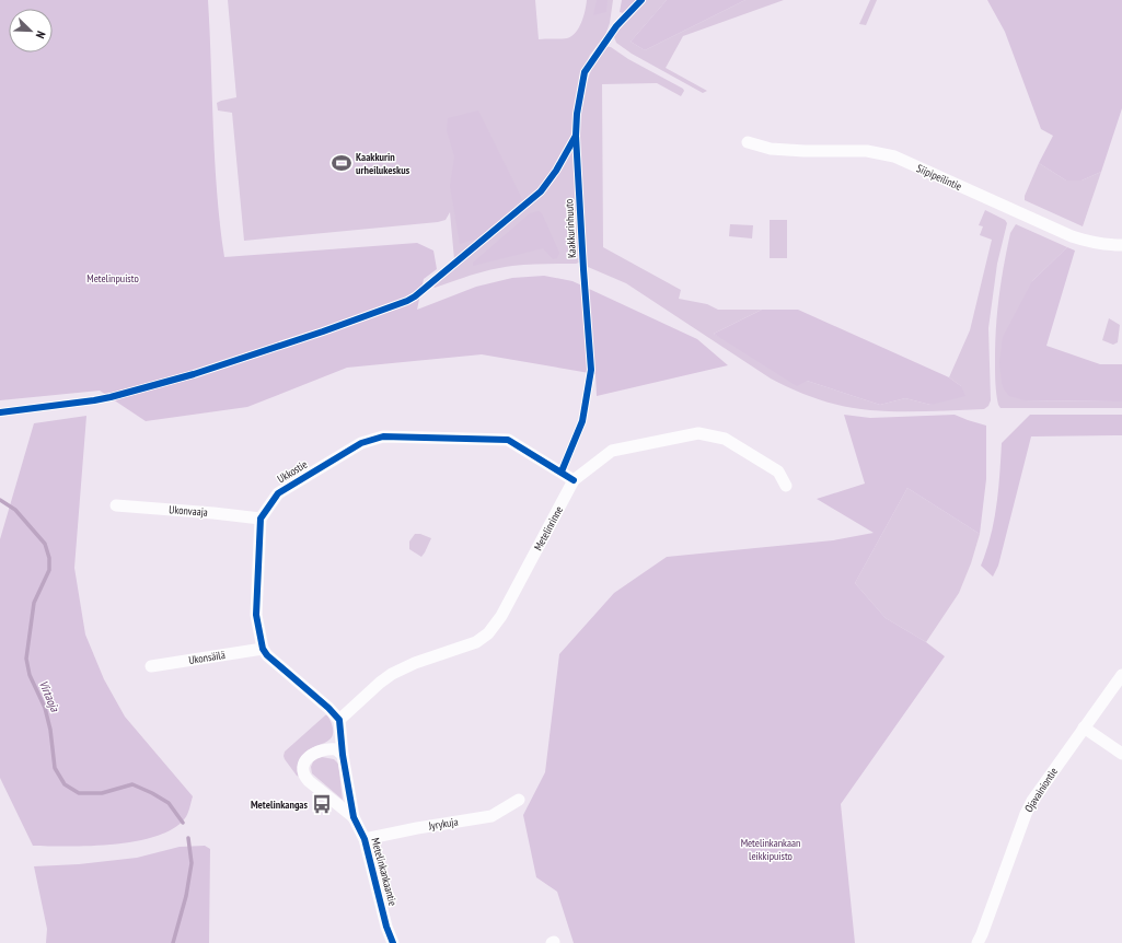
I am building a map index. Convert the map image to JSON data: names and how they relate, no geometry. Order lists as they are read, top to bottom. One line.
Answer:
{"streets":{"street":["Siipipeilintie","Ukkostie","Ukonvaaja","Metelinrinne","Ukonsäilä","Ojavainiontie","Jyrykuja","Metelinkankaantie"],"cycle path":["Kaakkurinhuuto"]},"crossings":[["Ukkostie","Ukonvaaja"],["Ukkostie","Metelinrinne"],["Jyrykuja","Metelinkankaantie"]],"water":["Virtaoja"],"parks":["Metelinpuisto","Metelinkankaan leikkipuisto"],"places":{"sports":["Kaakkurin urheilukeskus"],"bus stop":["Metelinkangas"]},"north":"bottom right"}
